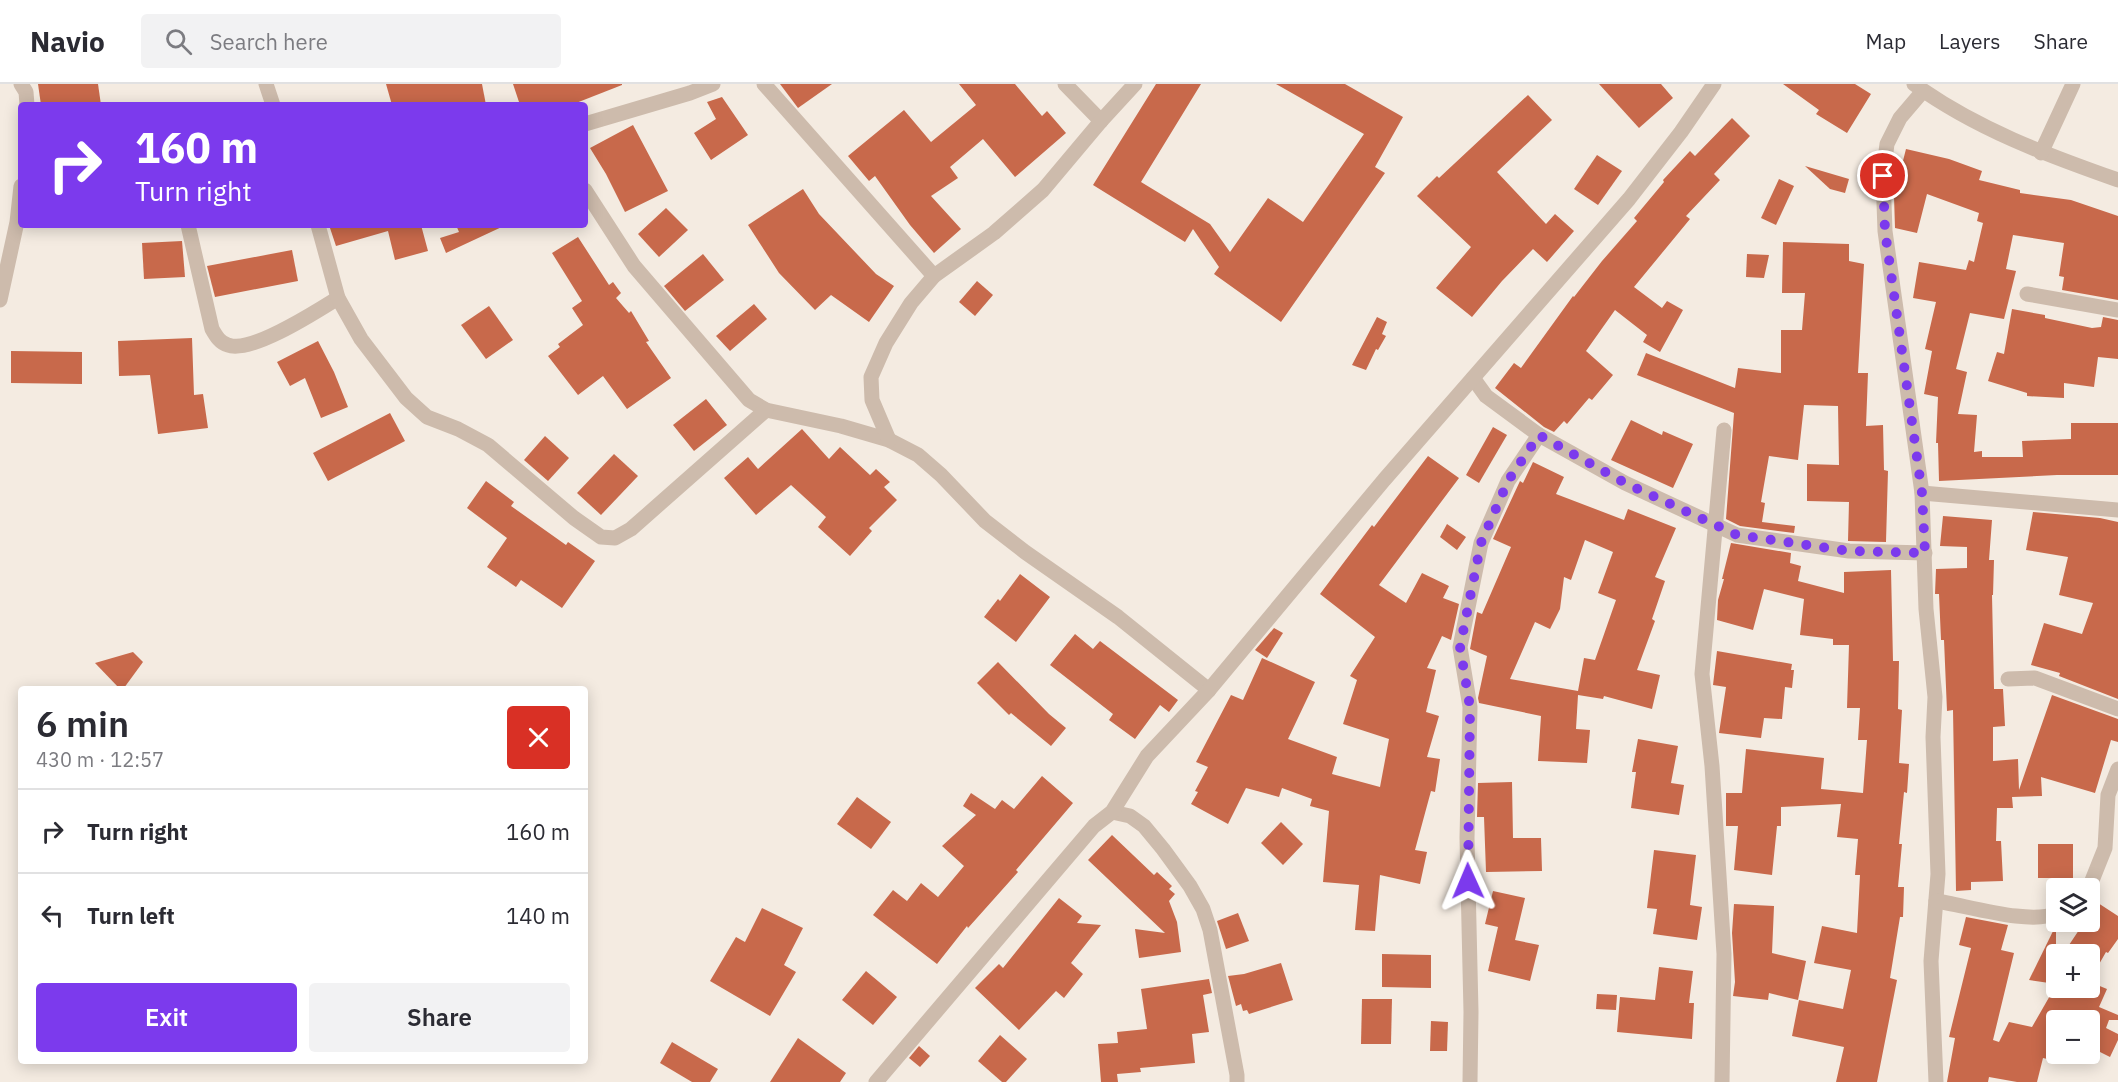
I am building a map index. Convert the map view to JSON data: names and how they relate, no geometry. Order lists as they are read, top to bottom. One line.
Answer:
{"page":{"header":"Navio","search":"Search here","nav":["Map","Layers","Share"],"turn":["160 m","Turn right"],"heading":["6 min","430 m · 12:57"],"list":[{"name":"Turn right","value":"160 m"},{"name":"Turn left","value":"140 m"}],"map_buttons":["+","−"],"buttons":["Exit","Share"]}}
